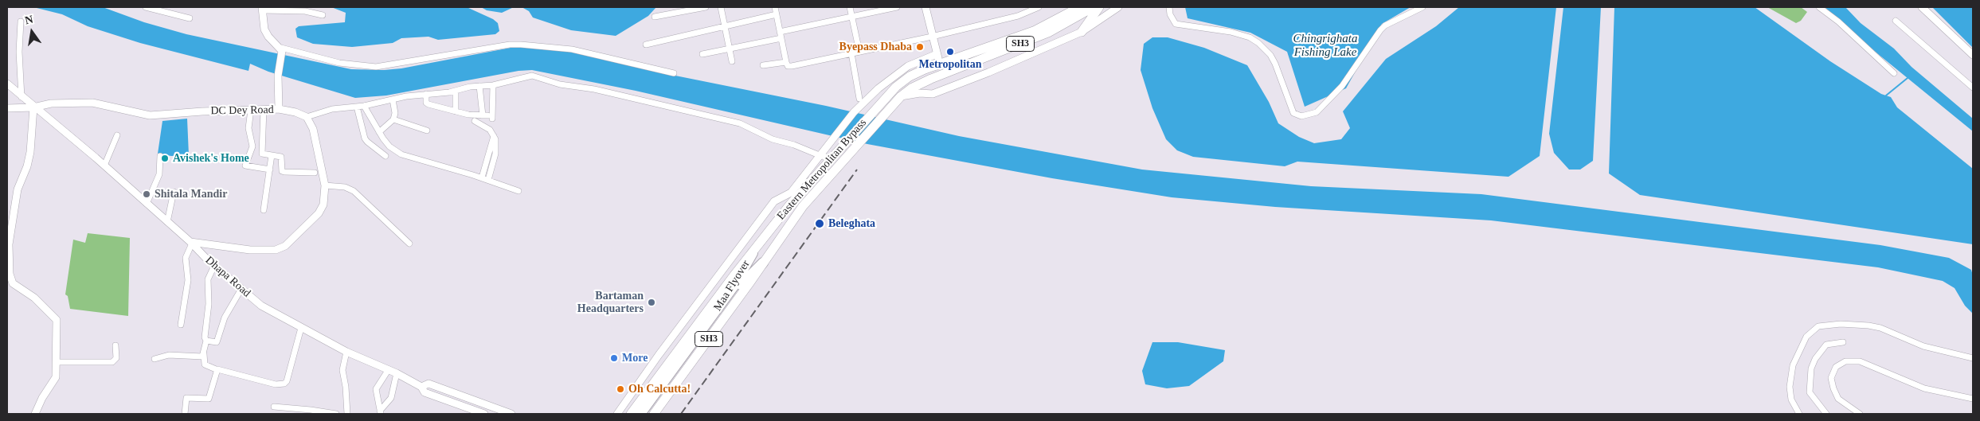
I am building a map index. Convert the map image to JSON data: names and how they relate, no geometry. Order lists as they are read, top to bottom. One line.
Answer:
{"streets":{"highway":["Maa Flyover"],"main road":["SH3","Eastern Metropolitan Bypass"],"street":["DC Dey Road","Dhapa Road"]},"crossings":[["SH3","Eastern Metropolitan Bypass"],["DC Dey Road","Dhapa Road"],["Eastern Metropolitan Bypass","Maa Flyover"]],"water":["Chingrighata Fishing Lake"],"places":["Byepass Dhaba","Metropolitan","Avishek's Home","Shitala Mandir","Beleghata","Bartaman Headquarters","More","Oh Calcutta!"],"north":"top"}
